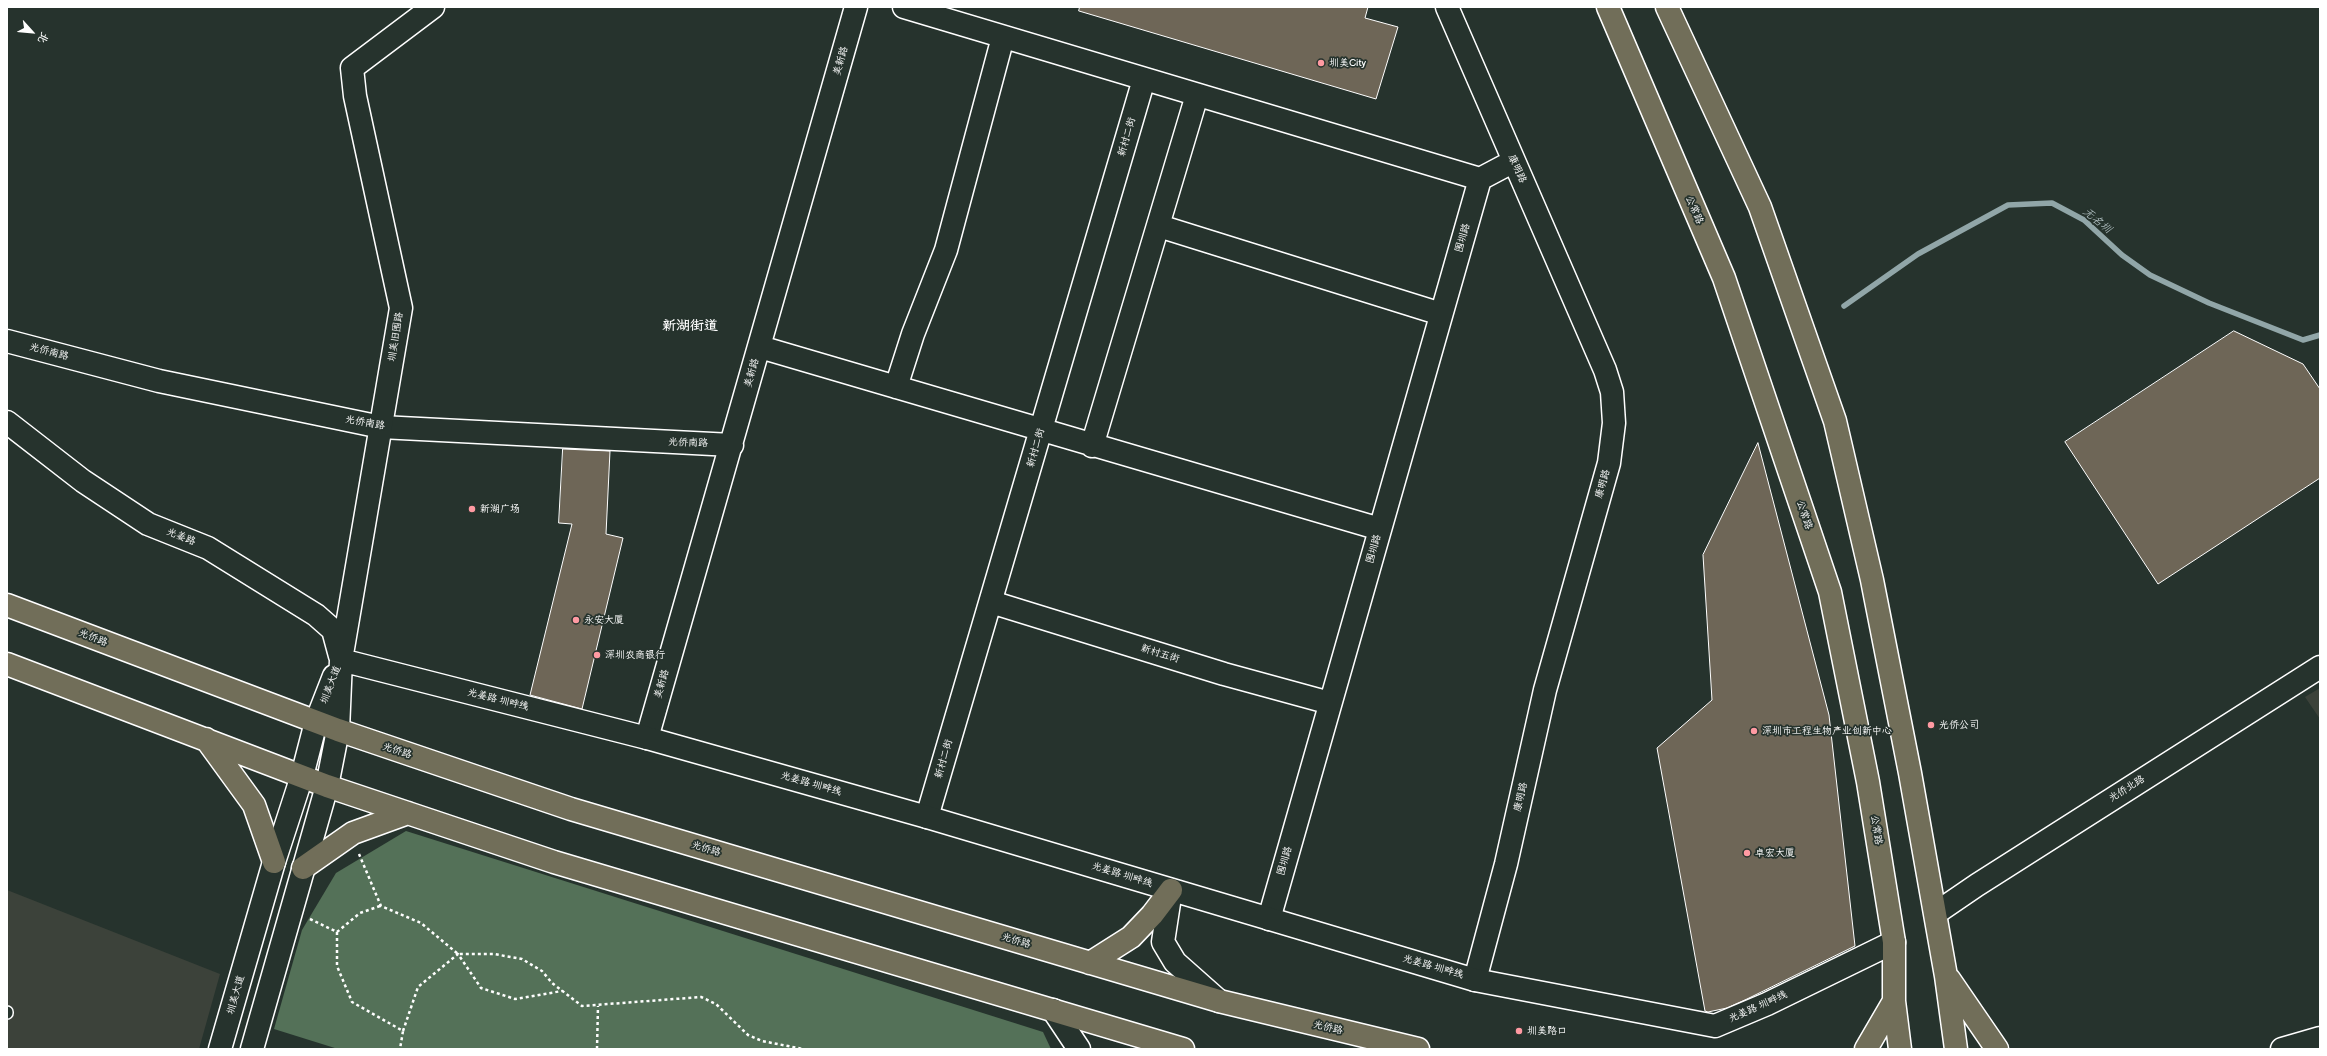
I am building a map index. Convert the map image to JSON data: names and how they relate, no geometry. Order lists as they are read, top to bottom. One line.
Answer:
{"streets":{"main road":["公常路","光侨路"],"street":["美新路","新村二街","康明路","围圳路","圳美旧围路","光侨南路","光姜路","新村五街","圳美大道","光姜路 圳畔线","光侨北路"]},"crossings":[["美新路","光侨南路"],["美新路","光姜路 圳畔线"],["新村二街","新村五街"],["新村二街","光姜路 圳畔线"],["康明路","光姜路 圳畔线"],["公常路","光姜路 圳畔线"],["围圳路","新村五街"],["围圳路","光姜路 圳畔线"],["圳美旧围路","光侨南路"],["圳美旧围路","光姜路"],["圳美旧围路","圳美大道"],["圳美旧围路","光姜路 圳畔线"],["光姜路","圳美大道"],["光姜路","光姜路 圳畔线"],["光侨路","圳美大道"],["圳美大道","光姜路 圳畔线"]],"districts":["新湖街道"],"water":["无名圳"],"places":["圳美City","新湖广场","永安大厦","深圳农商银行","光侨公司","深圳市工程生物产业创新中心","卓宏大厦","圳美路口"],"north":"bottom right"}
